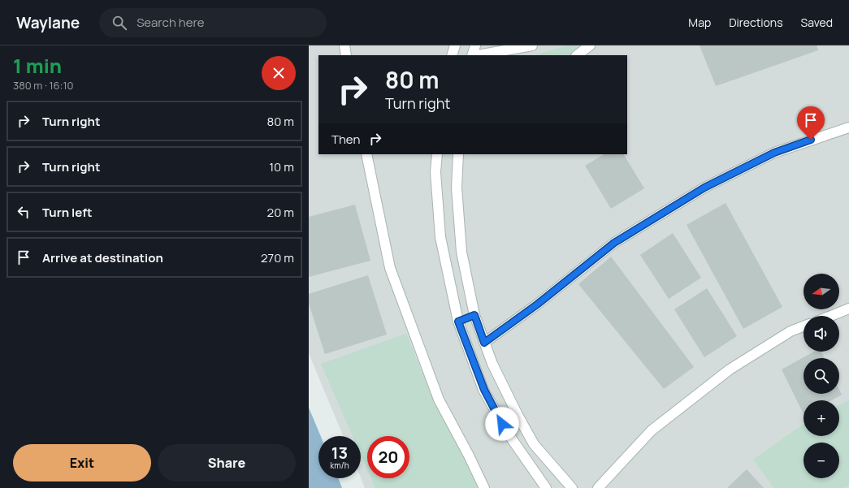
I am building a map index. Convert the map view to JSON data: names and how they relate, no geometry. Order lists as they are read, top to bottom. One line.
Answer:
{"north":"left","page":{"header":"Waylane","search":"Search here","nav":["Map","Directions","Saved"],"heading":["1 min","380 m · 16:10"],"turn":["80 m","Turn right"],"list":[{"name":"Turn right","value":"80 m"},{"name":"Turn right","value":"10 m"},{"name":"Turn left","value":"20 m"},{"name":"Arrive at destination","value":"270 m"}],"then":"Then","map_buttons":["+","−"],"speed":"13 km/h","limit":"20","buttons":["Exit","Share"]}}
